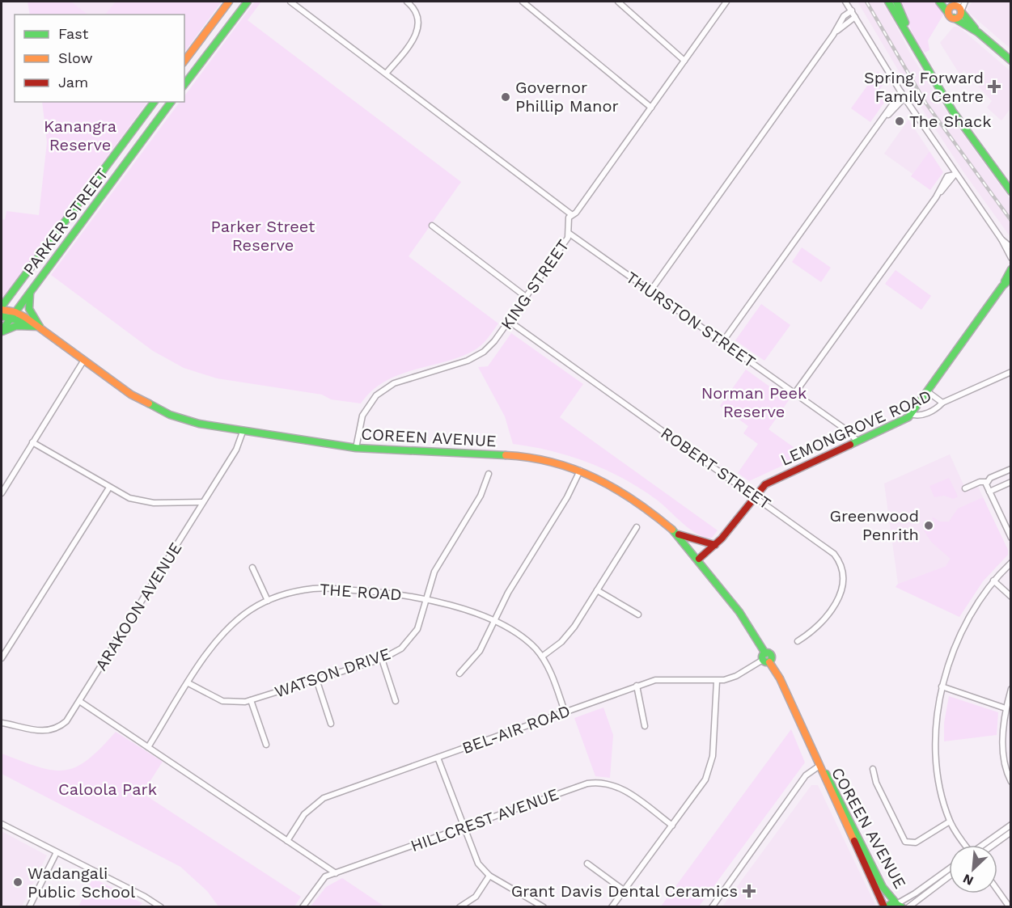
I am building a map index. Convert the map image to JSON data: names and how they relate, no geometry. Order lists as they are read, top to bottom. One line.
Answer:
{"streets":{"main road":["PARKER STREET","LEMONGROVE ROAD","COREEN AVENUE"],"street":["KING STREET","THURSTON STREET","ROBERT STREET","THE ROAD","ARAKOON AVENUE","WATSON DRIVE","BEL-AIR ROAD","HILLCREST AVENUE"]},"crossings":[["PARKER STREET","COREEN AVENUE"],["KING STREET","THURSTON STREET"],["KING STREET","COREEN AVENUE"],["KING STREET","ROBERT STREET"],["THURSTON STREET","LEMONGROVE ROAD"],["LEMONGROVE ROAD","COREEN AVENUE"],["LEMONGROVE ROAD","ROBERT STREET"],["COREEN AVENUE","ARAKOON AVENUE"],["COREEN AVENUE","BEL-AIR ROAD"],["THE ROAD","WATSON DRIVE"],["THE ROAD","BEL-AIR ROAD"]],"parks":["Kanangra Reserve","Parker Street Reserve","Norman Peek Reserve","Caloola Park"],"places":{"health":["Spring Forward Family Centre","Grant Davis Dental Ceramics"],"other":["Governor Phillip Manor","The Shack","Greenwood Penrith","Wadangali Public School"]},"legend":["Fast","Slow","Jam"],"north":"bottom left"}
